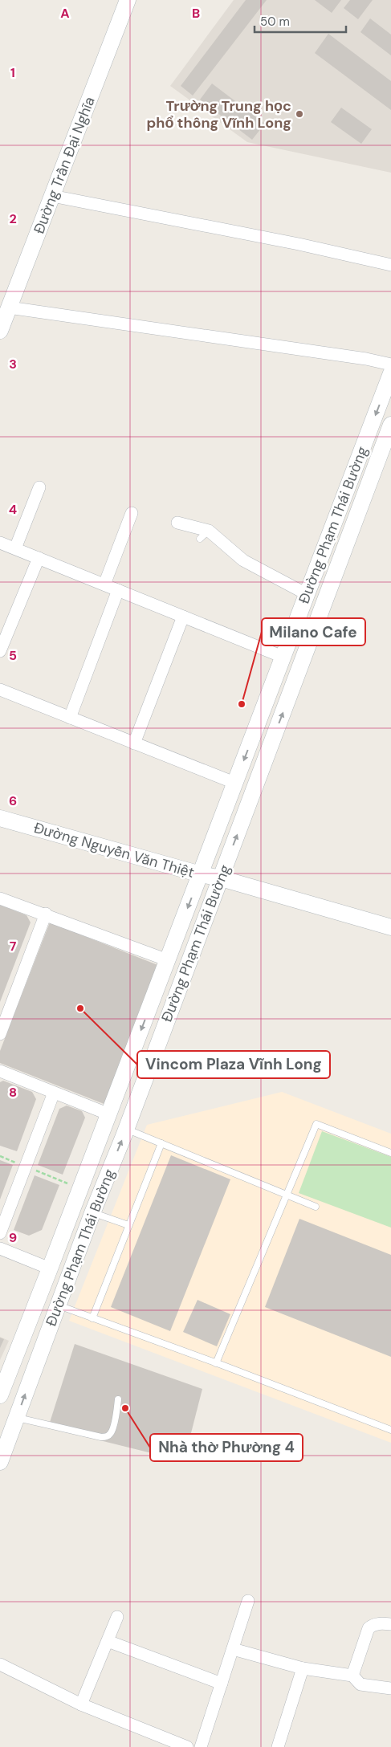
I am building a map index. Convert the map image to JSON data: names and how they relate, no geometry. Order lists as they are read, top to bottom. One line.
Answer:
{"streets":{"main road":["Đường Trần Đại Nghĩa","Đường Phạm Thái Bường","Đường Nguyễn Văn Thiệt"]},"crossings":[["Đường Phạm Thái Bường","Đường Nguyễn Văn Thiệt"]],"places":["Trường Trung học phổ thông Vĩnh Long","Milano Cafe","Vincom Plaza Vĩnh Long","Nhà thờ Phường 4"],"scale_bar":"50 m","grid":{"columns":["A","B"],"rows":["1","2","3","4","5","6","7","8","9"]}}
